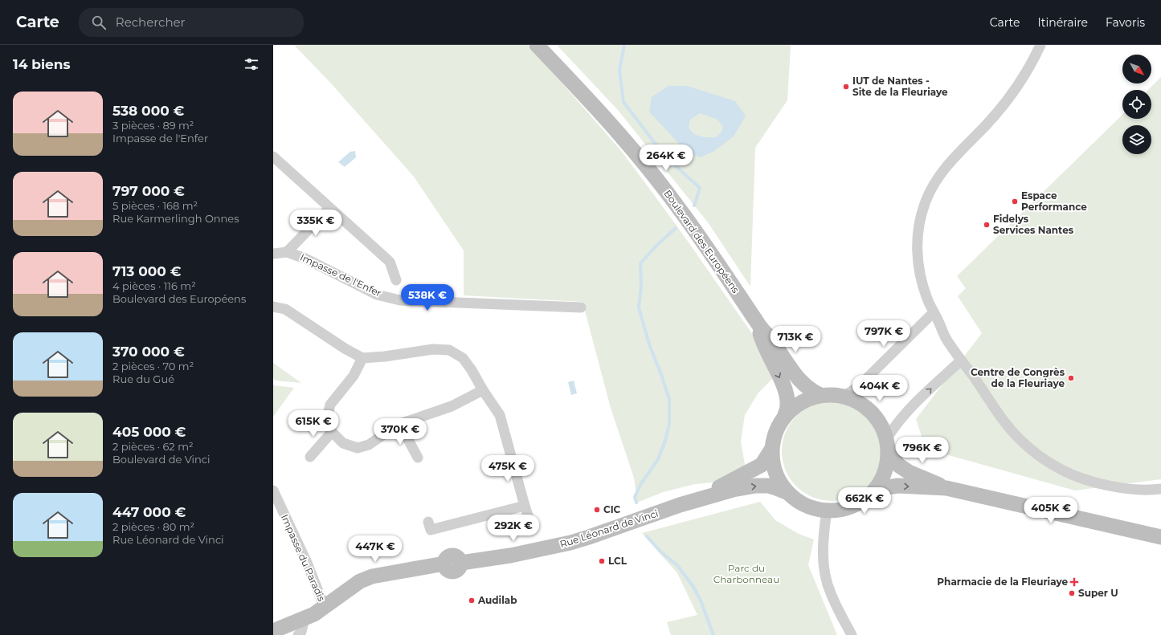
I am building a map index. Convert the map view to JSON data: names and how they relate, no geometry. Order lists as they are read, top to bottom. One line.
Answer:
{"streets":{"main road":["Boulevard des Européens","Rue Léonard de Vinci"],"street":["Impasse de l'Enfer","Impasse du Paradis"]},"crossings":[["Rue Léonard de Vinci","Impasse du Paradis"]],"parks":["Parc du Charbonneau"],"places":{"other":["IUT de Nantes - Site de la Fleuriaye","Espace Performance","Fidelys Services Nantes","Centre de Congrès de la Fleuriaye","CIC","LCL","Super U","Audilab"],"health":["Pharmacie de la Fleuriaye"]},"north":"bottom right","page":{"header":"Carte","search":"Rechercher","nav":["Carte","Itinéraire","Favoris"],"heading":"14 biens","list":[{"name":"538 000 €","note":"3 pièces · 89 m² · Impasse de l'Enfer"},{"name":"797 000 €","note":"5 pièces · 168 m² · Rue Karmerlingh Onnes"},{"name":"713 000 €","note":"4 pièces · 116 m² · Boulevard des Européens"},{"name":"370 000 €","note":"2 pièces · 70 m² · Rue du Gué"},{"name":"405 000 €","note":"2 pièces · 62 m² · Boulevard de Vinci"},{"name":"447 000 €","note":"2 pièces · 80 m² · Rue Léonard de Vinci"}],"price":["264K €","335K €","538K €","797K €","713K €","404K €","615K €","370K €","796K €","475K €","662K €","405K €","292K €","447K €"]}}
